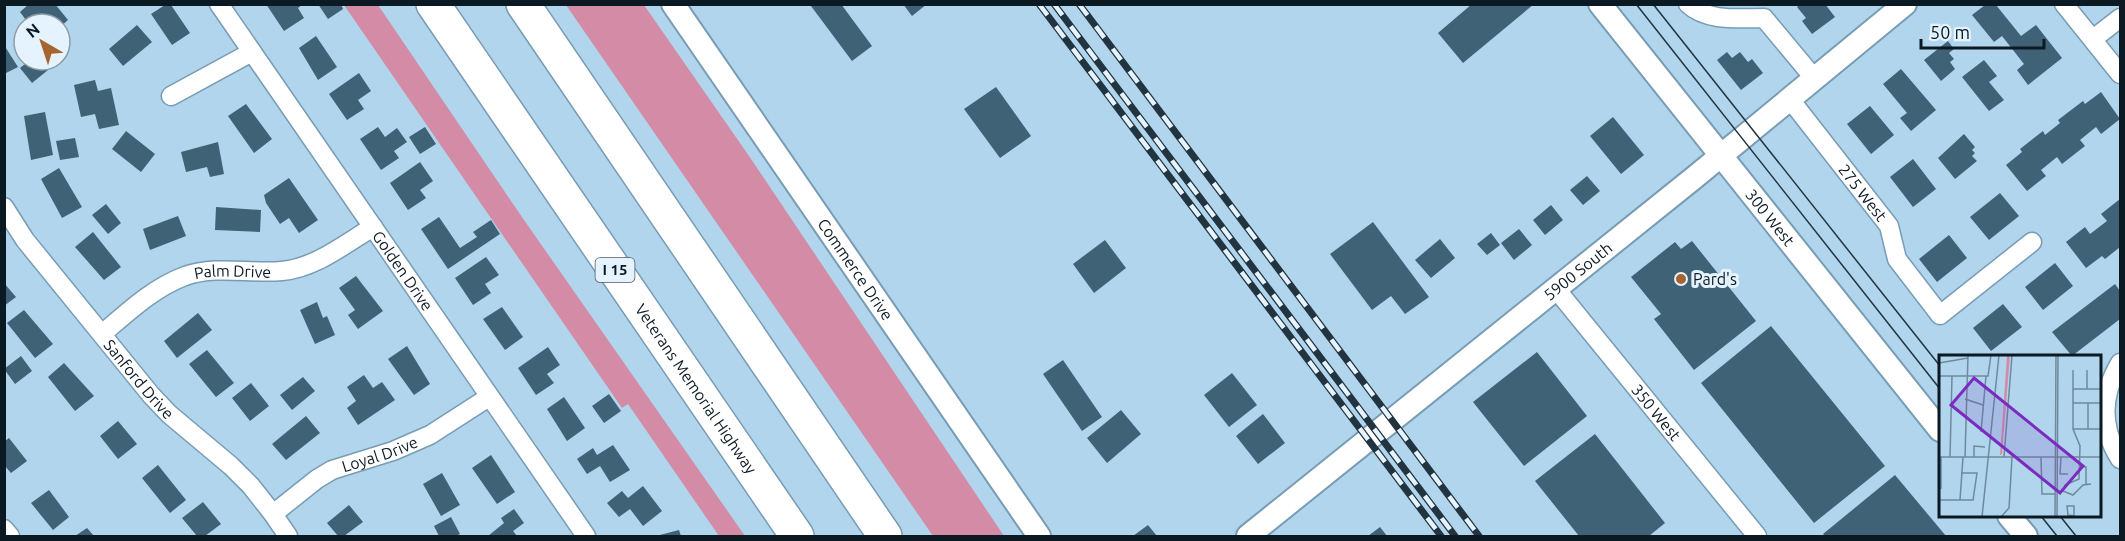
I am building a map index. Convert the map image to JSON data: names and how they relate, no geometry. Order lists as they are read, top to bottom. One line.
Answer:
{"streets":{"highway":["I 15","Veterans Memorial Highway"],"street":["275 West","300 West","Golden Drive","Commerce Drive","5900 South","Palm Drive","Sanford Drive","350 West","Loyal Drive"]},"crossings":[["275 West","5900 South"],["300 West","5900 South"],["Golden Drive","Palm Drive"],["Golden Drive","Loyal Drive"],["5900 South","350 West"],["Palm Drive","Sanford Drive"],["Sanford Drive","Loyal Drive"]],"places":["Pard's"],"scale_bar":"50 m","north":"top left"}
